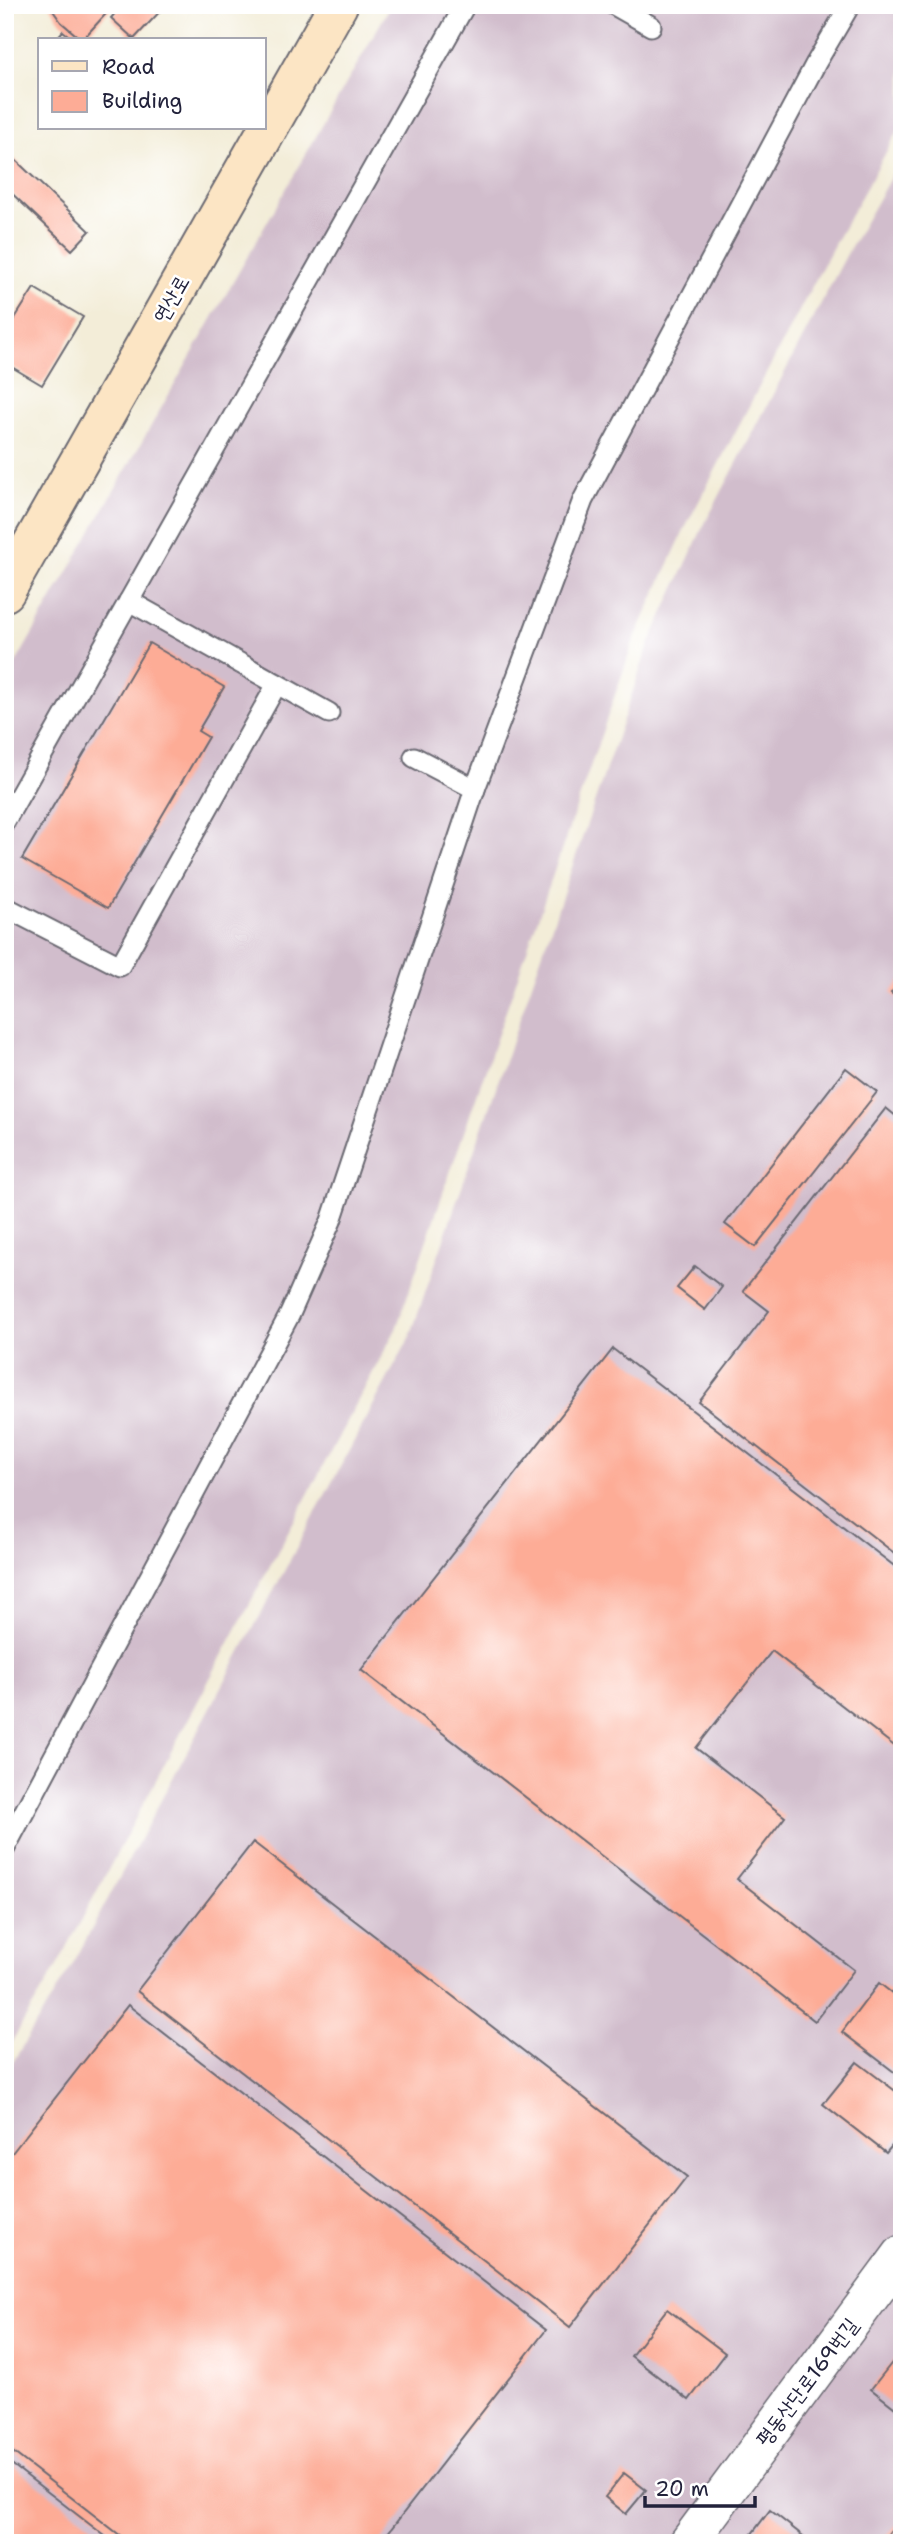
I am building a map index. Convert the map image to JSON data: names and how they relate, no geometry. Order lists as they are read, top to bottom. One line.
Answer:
{"streets":{"main road":["연산로"],"street":["평동산단로169번길"]},"legend":["Road","Building"],"scale_bar":"20 m"}
